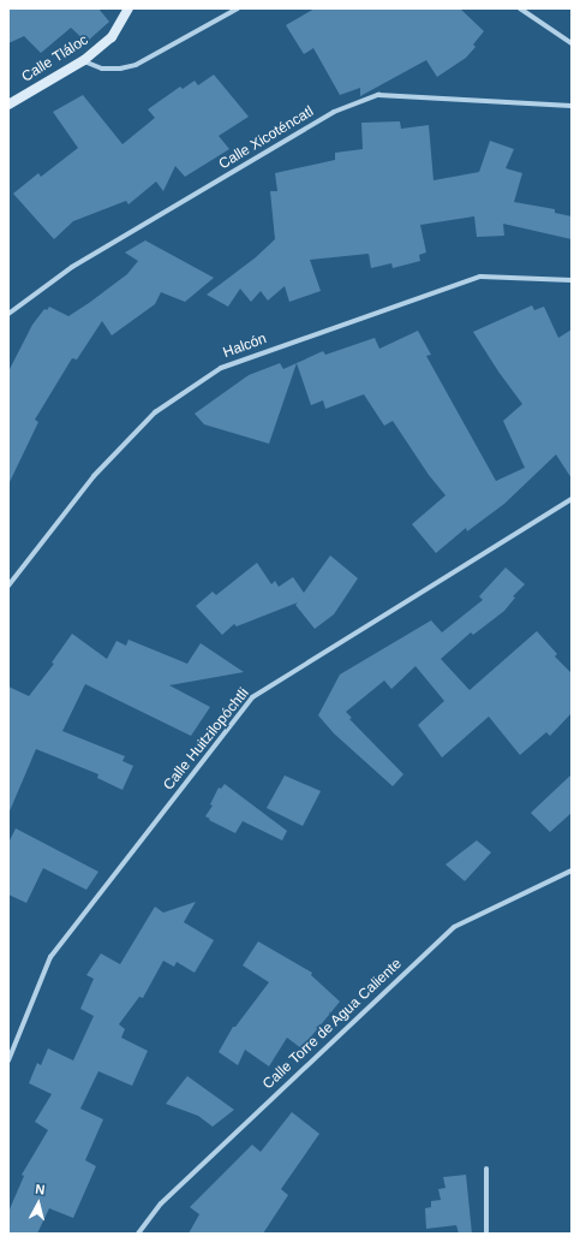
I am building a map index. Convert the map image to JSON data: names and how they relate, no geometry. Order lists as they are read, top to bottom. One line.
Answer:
{"streets":{"street":["Calle Tláloc","Calle Xicoténcatl","Halcón","Calle Huitzilopóchtli","Calle Torre de Agua Caliente"]},"north":"top"}
